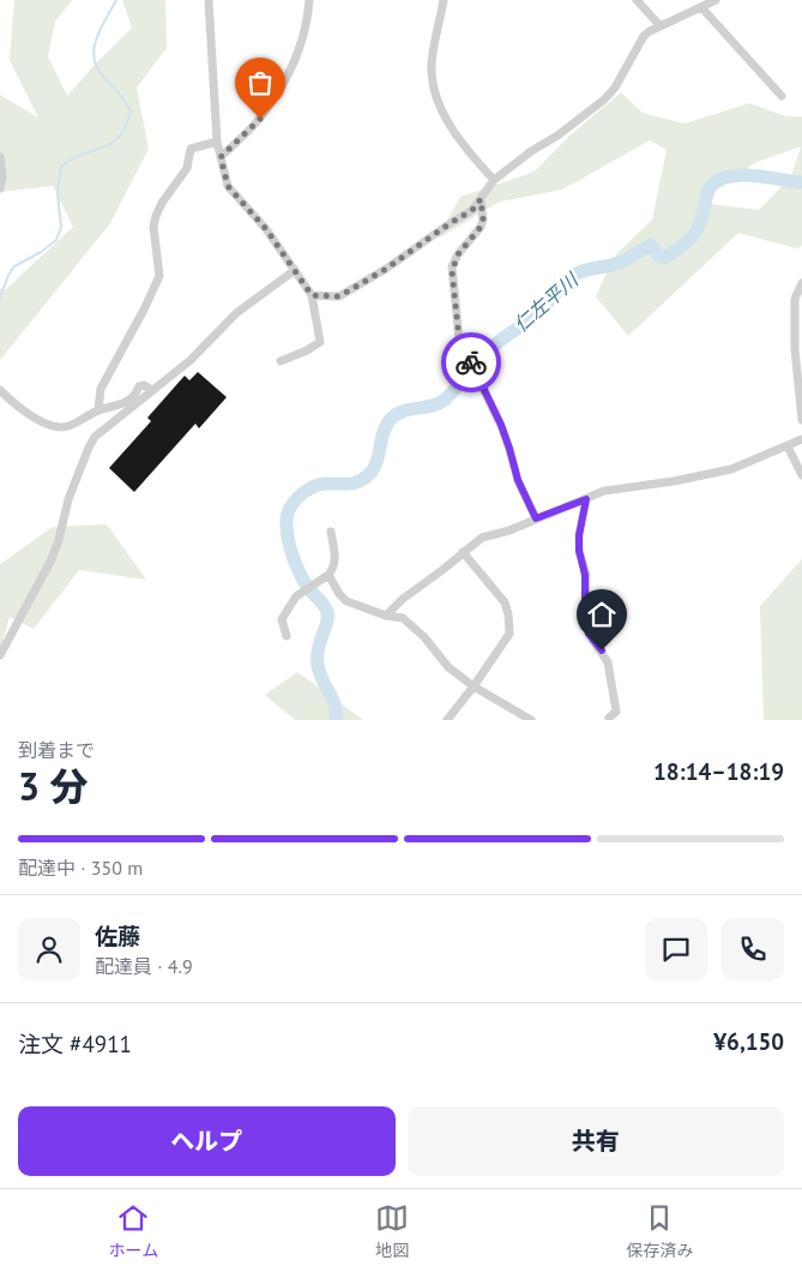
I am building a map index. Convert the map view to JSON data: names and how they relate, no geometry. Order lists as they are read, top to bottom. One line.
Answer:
{"water":["仁左平川"],"page":{"heading":["3 分","到着まで","18:14–18:19"],"panel":["佐藤","配達員 · 4.9","注文 #4911","¥6,150"],"bar":"配達中 · 350 m","buttons":["ヘルプ","共有"],"tabs":["ホーム","地図","保存済み"]}}
